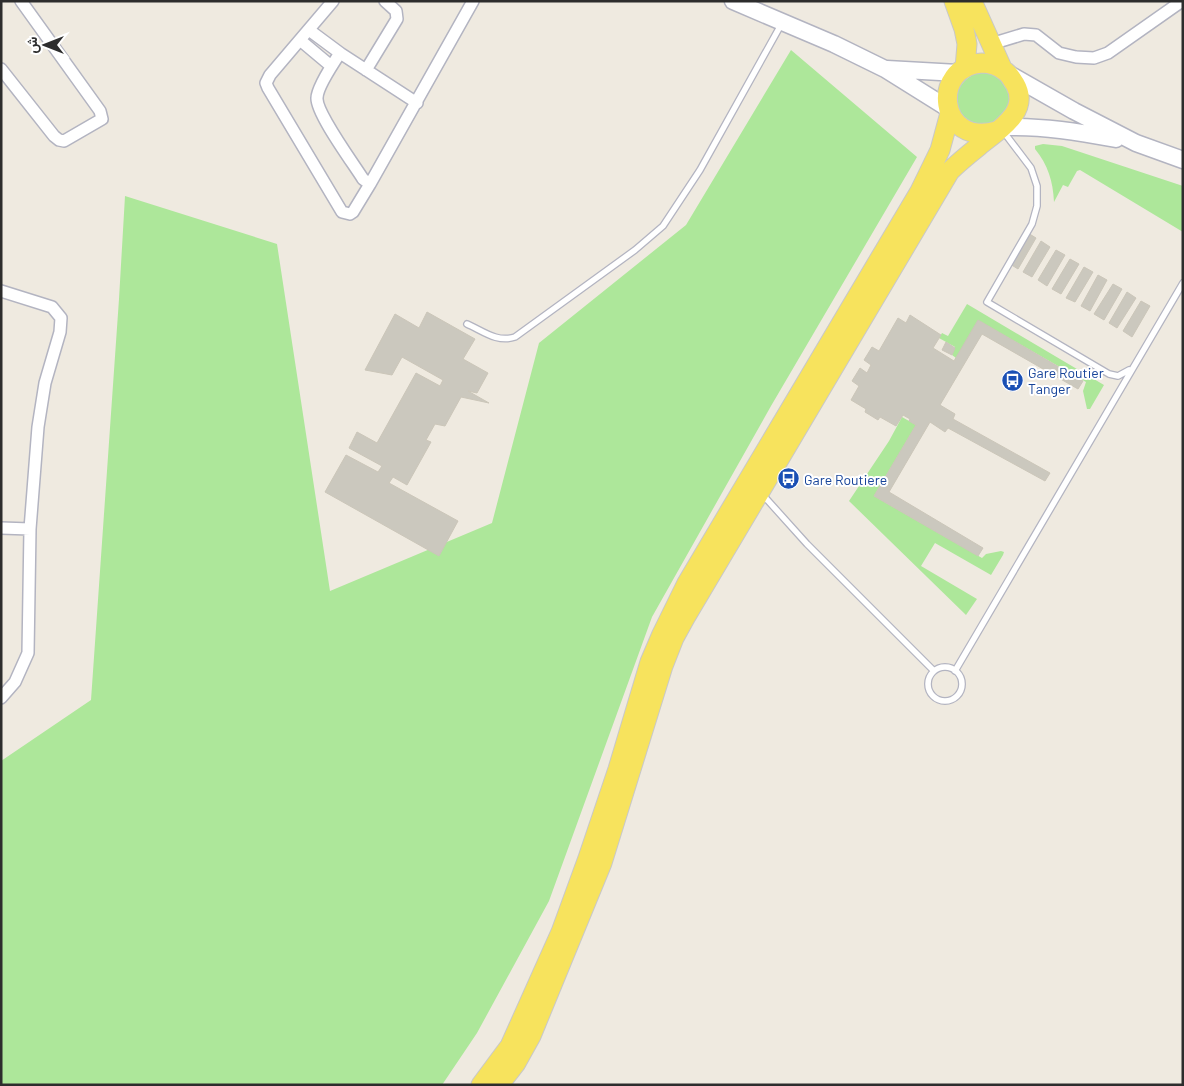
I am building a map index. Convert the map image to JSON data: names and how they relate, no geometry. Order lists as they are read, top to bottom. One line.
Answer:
{"places":{"bus stop":["Gare Routier Tanger","Gare Routiere"]},"north":"left"}
